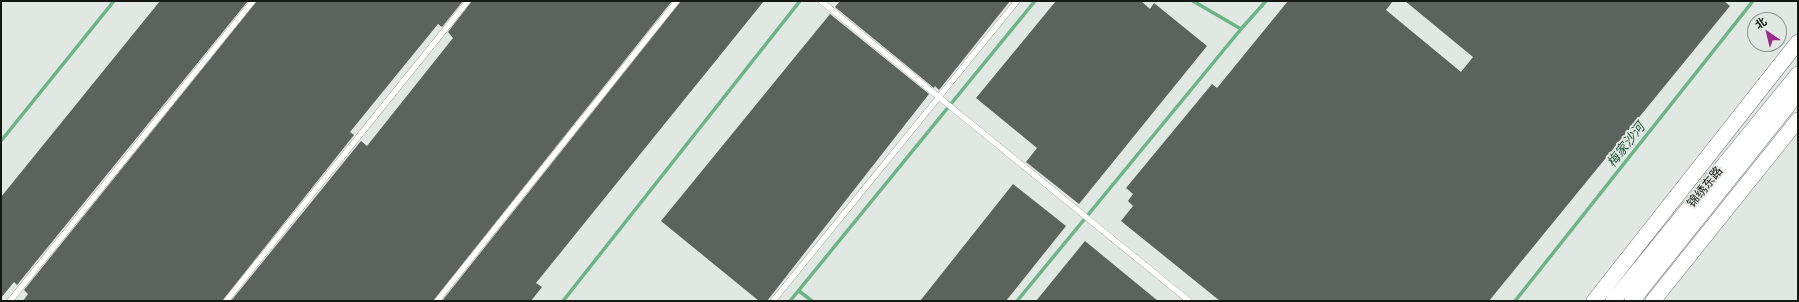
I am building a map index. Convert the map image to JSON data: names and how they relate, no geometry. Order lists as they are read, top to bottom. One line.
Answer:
{"streets":{"main road":["锦绣东路"]},"water":["梅家沙河"],"north":"top left"}
